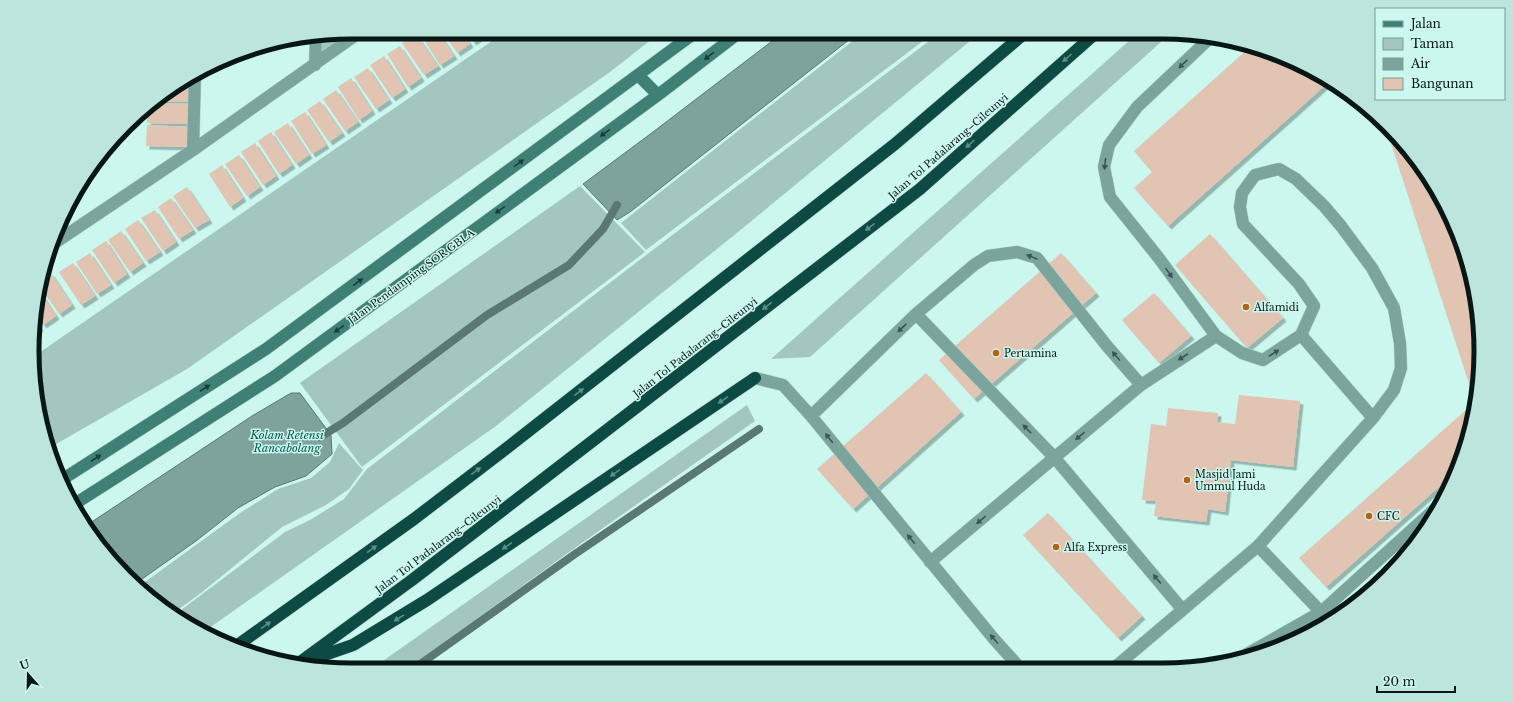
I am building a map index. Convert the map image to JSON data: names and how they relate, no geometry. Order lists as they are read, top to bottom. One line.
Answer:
{"streets":{"highway":["Jalan Tol Padalarang–Cileunyi"],"street":["Jalan Pendamping SOR GBLA"]},"water":["Kolam Retensi Rancabolang"],"places":["Alfamidi","Pertamina","Masjid Jami Ummul Huda","CFC","Alfa Express"],"legend":["Jalan","Taman","Air","Bangunan"],"scale_bar":"20 m","north":"top"}
